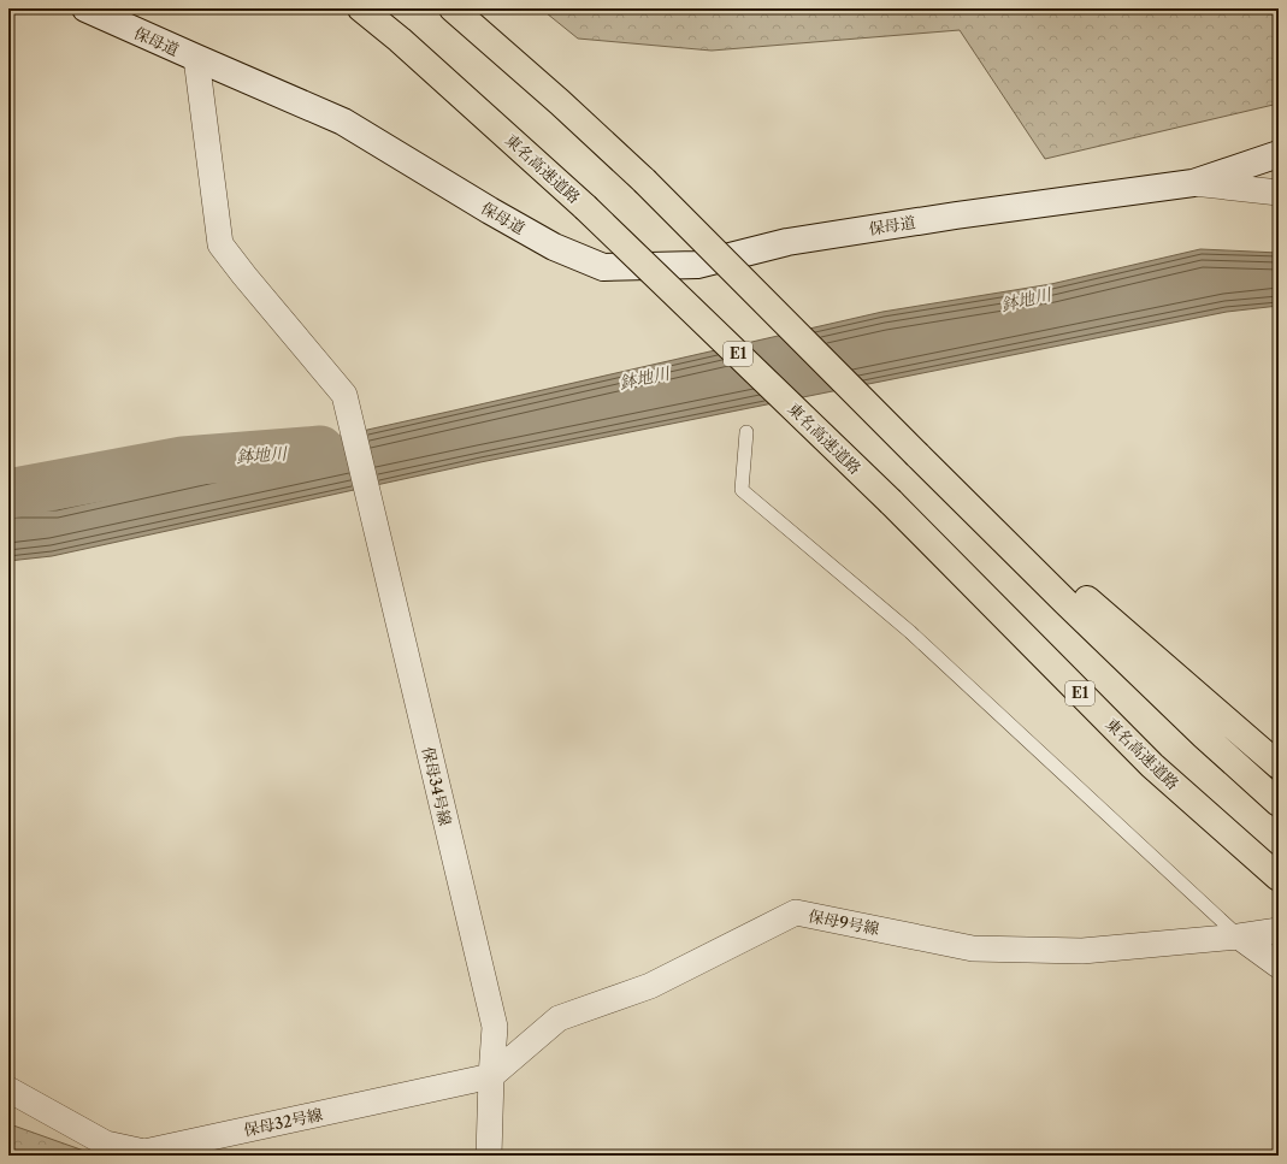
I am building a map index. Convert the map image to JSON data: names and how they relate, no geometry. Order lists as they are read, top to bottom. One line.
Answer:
{"streets":{"highway":["東名高速道路","E1"],"street":["保母道","保母34号線","保母9号線","保母32号線"]},"crossings":[["保母道","保母34号線"],["保母34号線","保母9号線"],["保母34号線","保母32号線"],["保母9号線","保母32号線"]],"water":["鉢地川"]}
